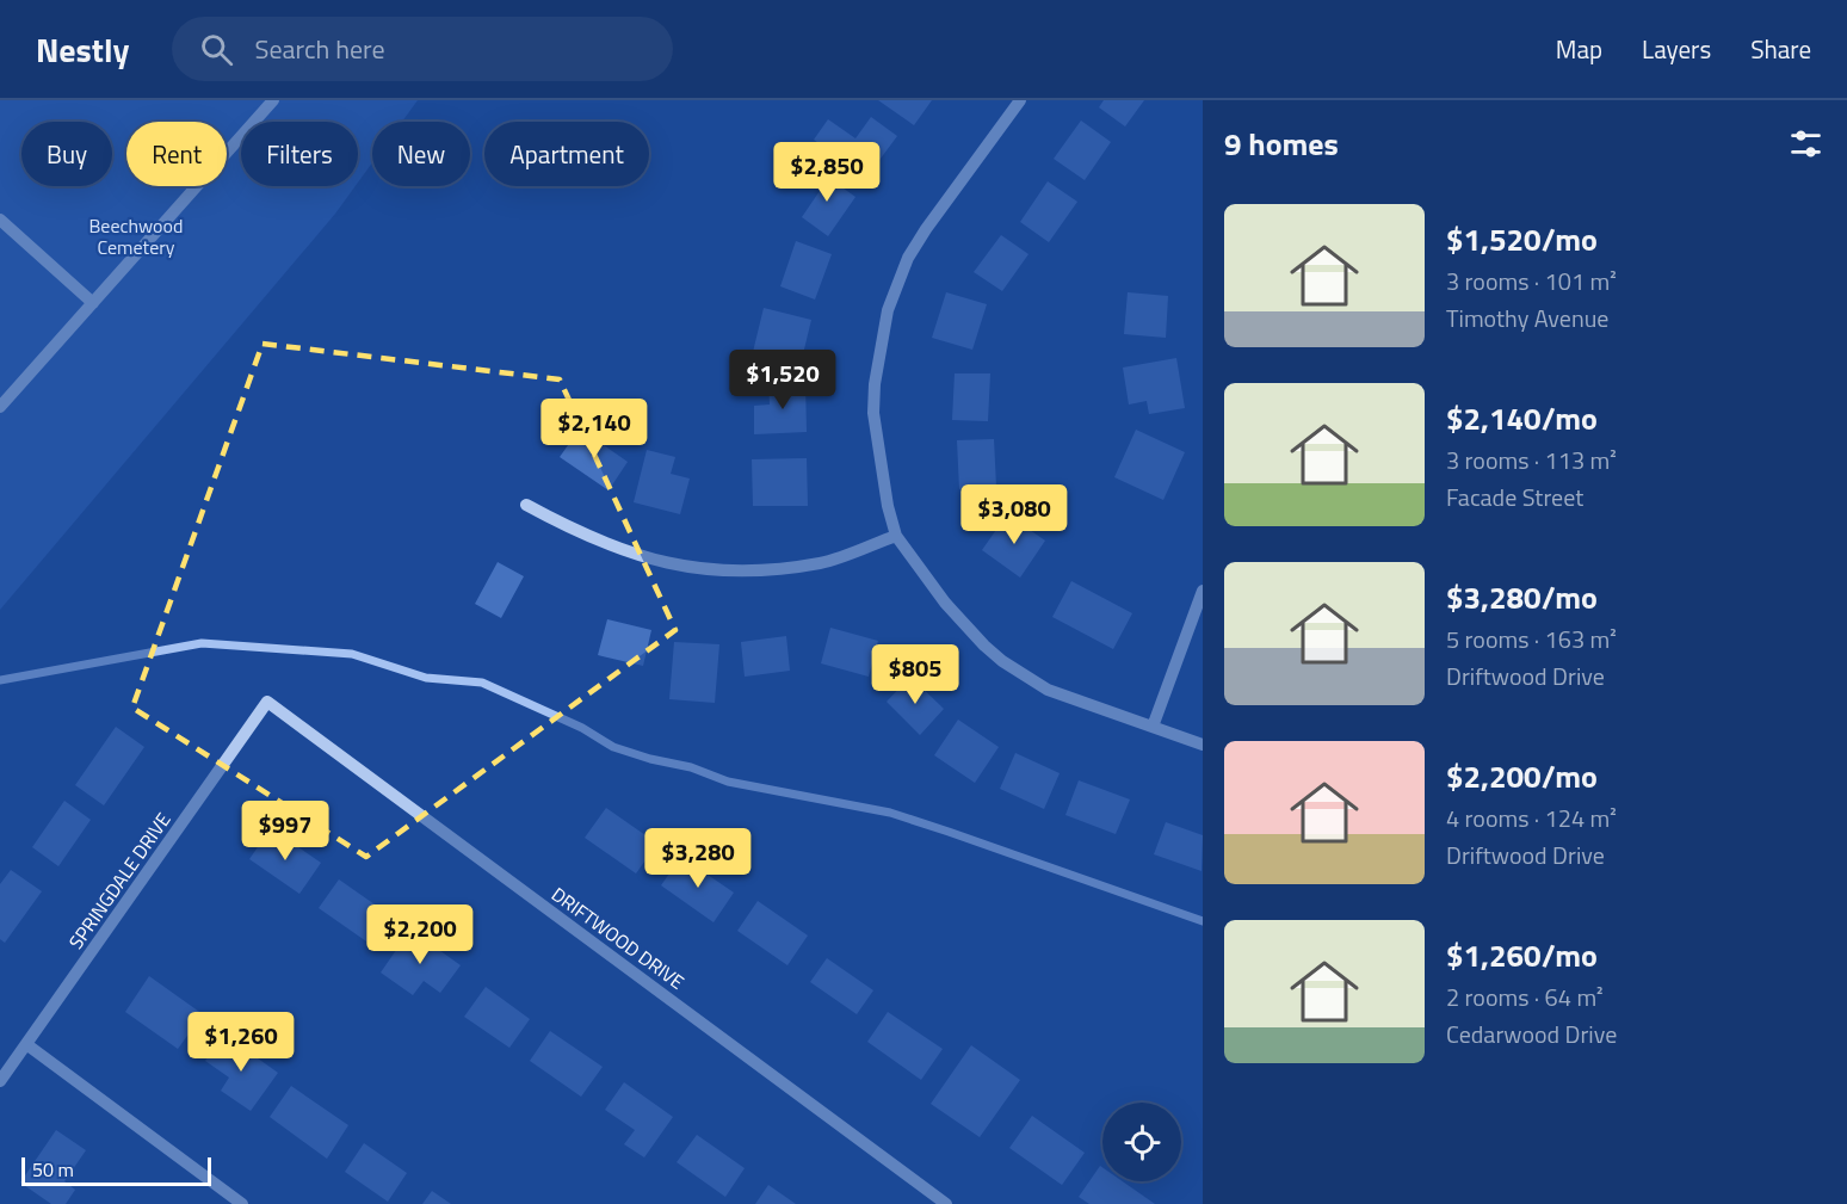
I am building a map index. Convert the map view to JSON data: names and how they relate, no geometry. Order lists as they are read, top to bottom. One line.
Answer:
{"streets":{"street":["SPRINGDALE DRIVE","DRIFTWOOD DRIVE"]},"crossings":[["SPRINGDALE DRIVE","DRIFTWOOD DRIVE"]],"parks":["Beechwood Cemetery"],"scale_bar":"50 m","page":{"header":"Nestly","search":"Search here","nav":["Map","Layers","Share"],"heading":"9 homes","chip":["Buy","Rent","Filters","New","Apartment"],"price":["$2,850","$1,520","$2,140","$3,080","$805","$997","$3,280","$2,200","$1,260"],"list":[{"name":"$1,520/mo","note":"3 rooms · 101 m² · Timothy Avenue"},{"name":"$2,140/mo","note":"3 rooms · 113 m² · Facade Street"},{"name":"$3,280/mo","note":"5 rooms · 163 m² · Driftwood Drive"},{"name":"$2,200/mo","note":"4 rooms · 124 m² · Driftwood Drive"},{"name":"$1,260/mo","note":"2 rooms · 64 m² · Cedarwood Drive"}],"scale":"50 m"}}
